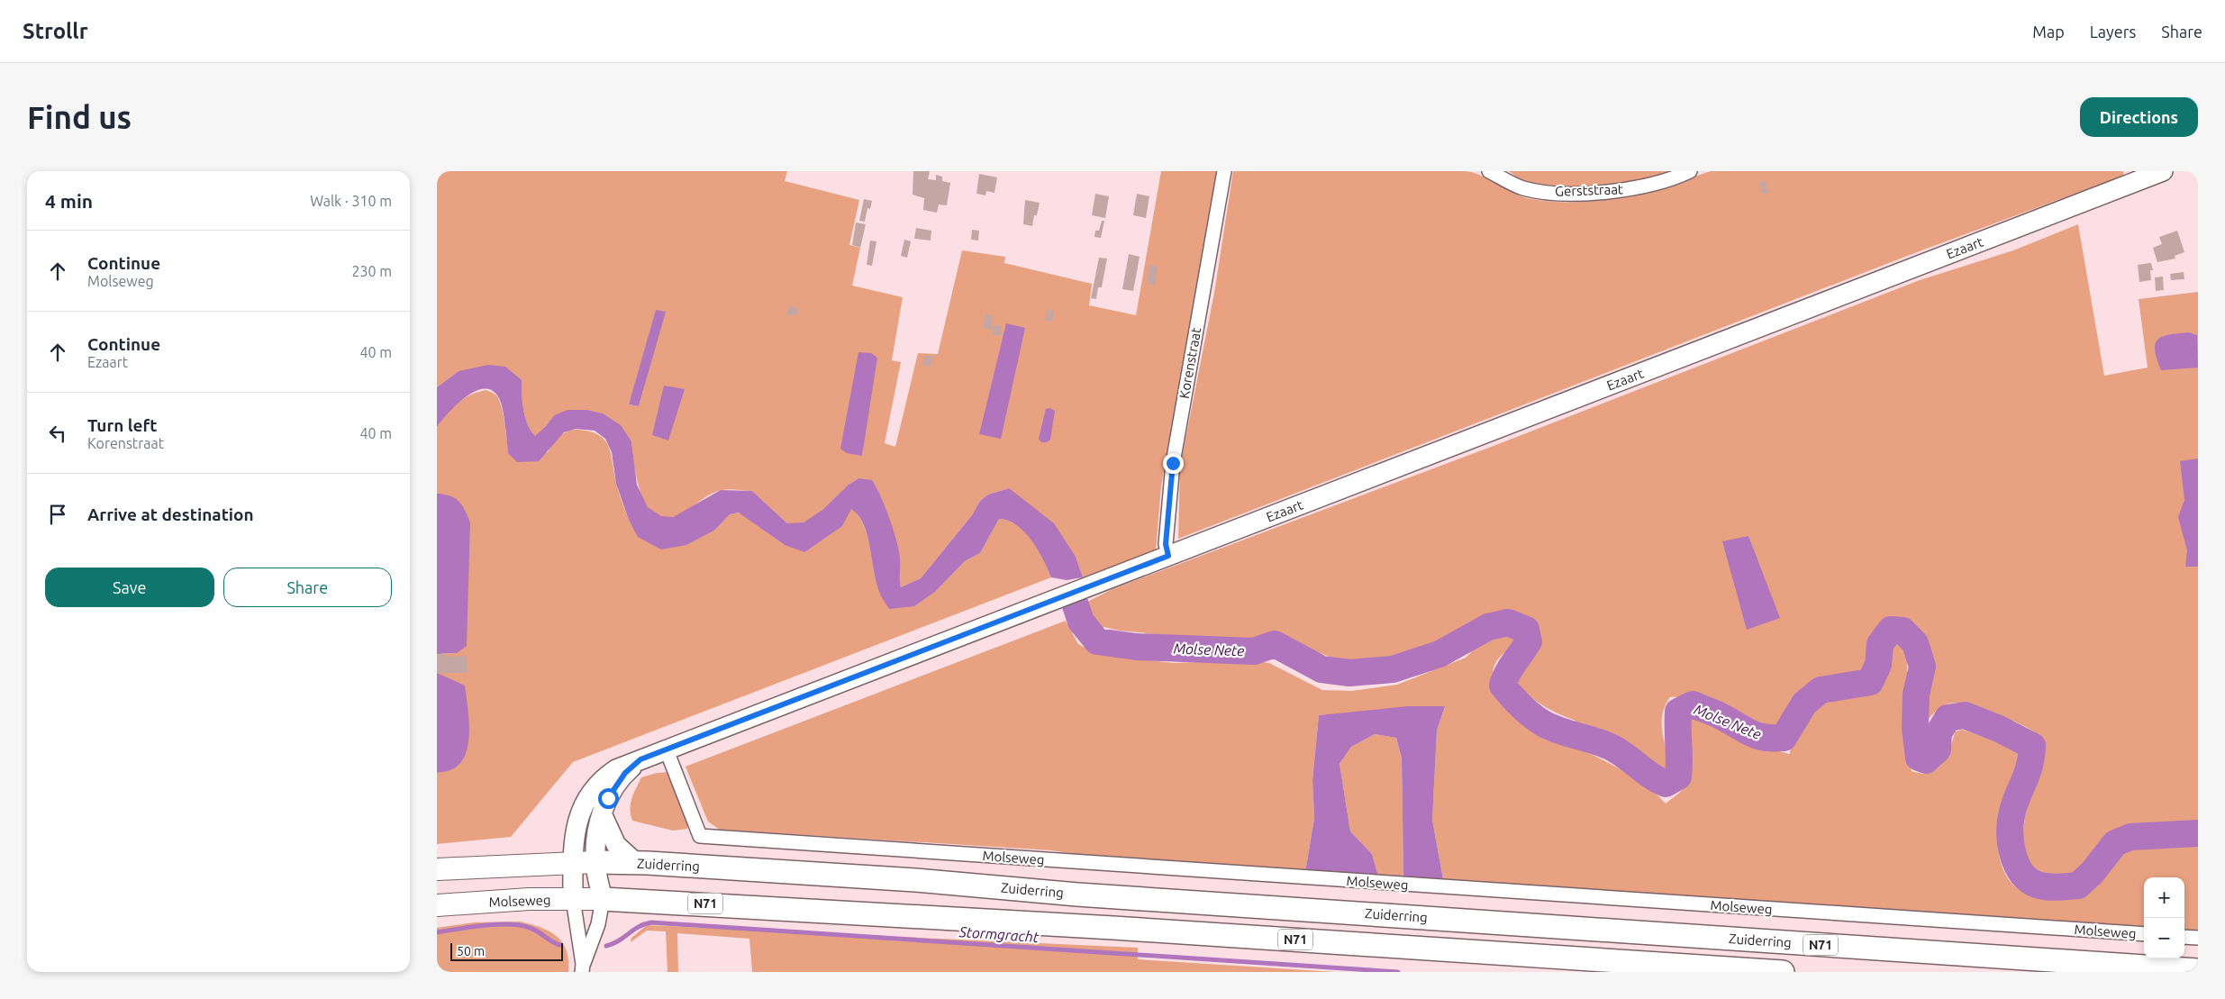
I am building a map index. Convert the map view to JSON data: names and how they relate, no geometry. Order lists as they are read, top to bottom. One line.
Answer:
{"streets":{"highway":["Zuiderring","N71"],"main road":["Ezaart","Molseweg"],"street":["Gerststraat","Korenstraat"]},"crossings":[["Ezaart","Korenstraat"],["Ezaart","Molseweg"],["Molseweg","N71"],["Zuiderring","N71"]],"water":["Molse Nete","Stormgracht"],"scale_bar":"50 m","page":{"header":"Strollr","nav":["Map","Layers","Share"],"buttons":["Directions",["Save","Share"]],"title":"Find us","heading":["4 min","Walk · 310 m"],"list":[["Continue","Molseweg","230 m"],["Continue","Ezaart","40 m"],["Turn left","Korenstraat","40 m"],"Arrive at destination"],"map_buttons":["+","−"],"scale":"50 m"}}
